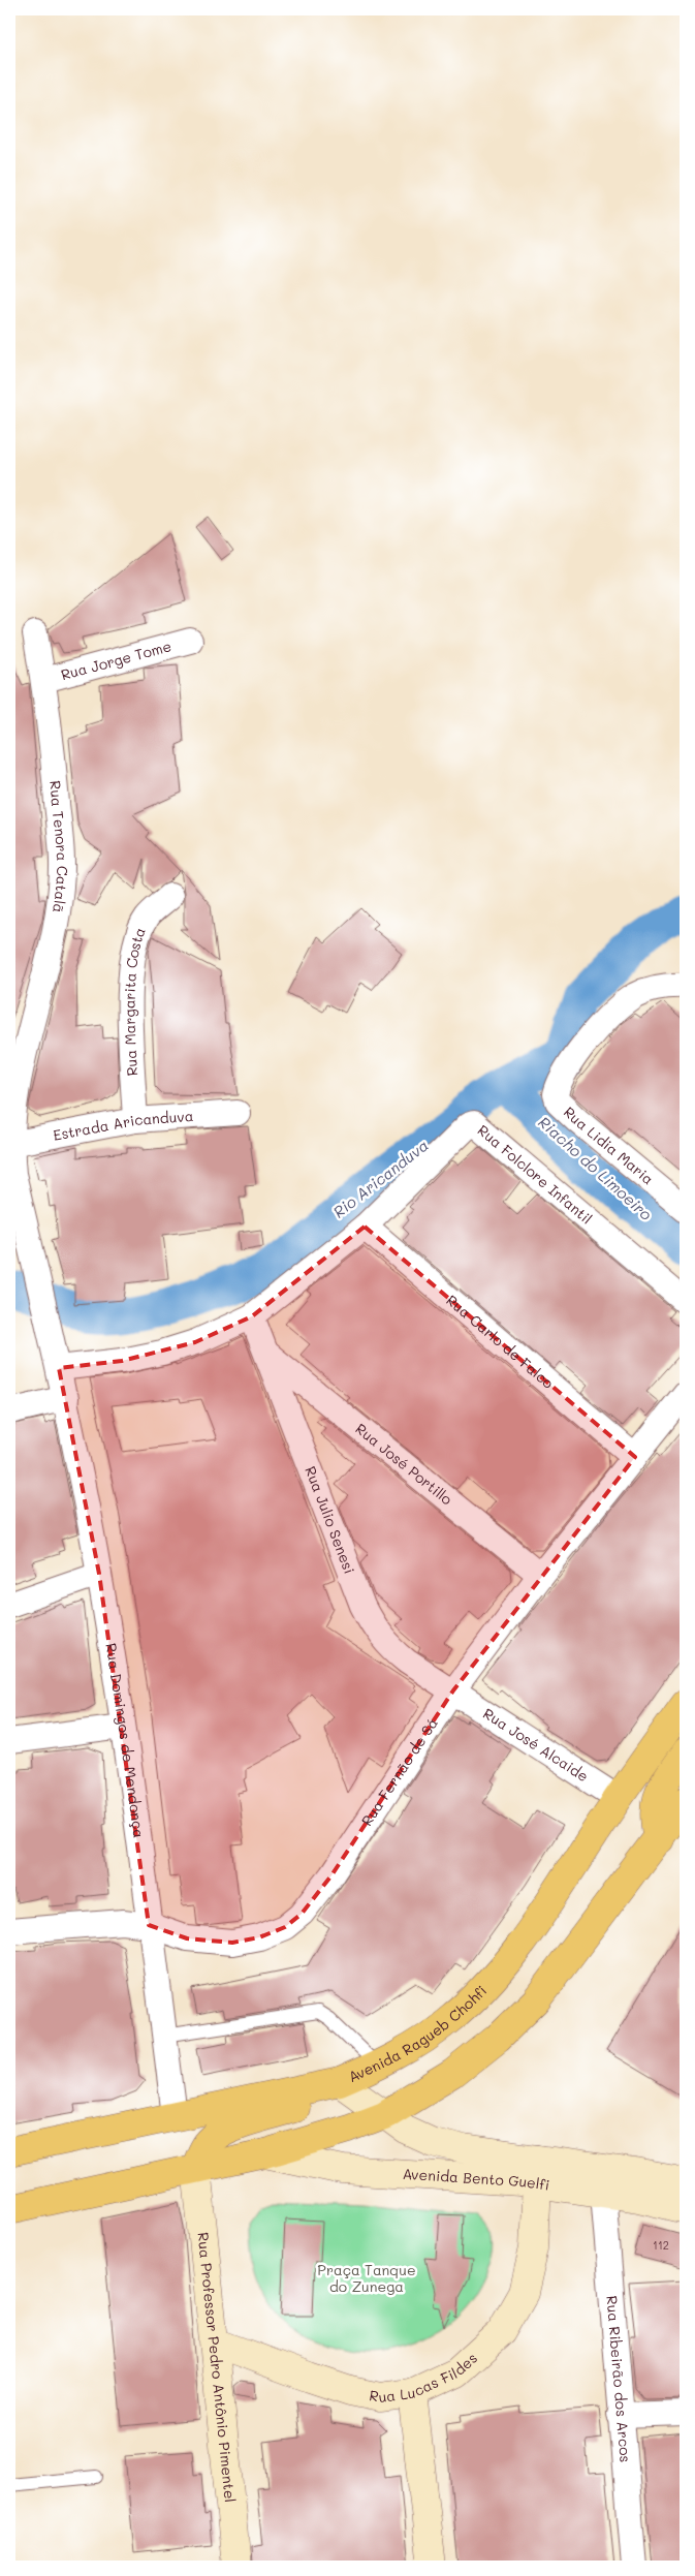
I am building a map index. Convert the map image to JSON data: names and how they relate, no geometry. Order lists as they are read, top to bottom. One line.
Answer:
{"streets":{"main road":["Avenida Ragueb Chohfi"],"street":["Rua Jorge Tome","Rua Tenora Catalã","Rua Margarita Costa","Estrada Aricanduva","Rua Lidia Maria","Rua Folclore Infantil","Rua Carlo de Falco","Rua José Portillo","Rua Julio Senesi","Rua Domingos de Mendonça","Rua José Alcaide","Rua Fernão de Sá","Avenida Bento Guelfi","Rua Professor Pedro Antônio Pimentel","Rua Lucas Fildes","Rua Ribeirão dos Arcos"]},"crossings":[["Rua Jorge Tome","Rua Tenora Catalã"],["Rua Tenora Catalã","Estrada Aricanduva"],["Rua Tenora Catalã","Rua Domingos de Mendonça"],["Rua Margarita Costa","Estrada Aricanduva"],["Rua Folclore Infantil","Rua Carlo de Falco"],["Rua Folclore Infantil","Rua Julio Senesi"],["Rua Carlo de Falco","Rua Fernão de Sá"],["Rua José Portillo","Rua Julio Senesi"],["Rua José Portillo","Rua Fernão de Sá"],["Rua Julio Senesi","Rua José Alcaide"],["Rua Julio Senesi","Rua Fernão de Sá"],["Rua Domingos de Mendonça","Rua Fernão de Sá"],["Rua Domingos de Mendonça","Avenida Ragueb Chohfi"],["Rua José Alcaide","Rua Fernão de Sá"],["Rua José Alcaide","Avenida Ragueb Chohfi"],["Avenida Ragueb Chohfi","Avenida Bento Guelfi"],["Avenida Bento Guelfi","Rua Lucas Fildes"],["Avenida Bento Guelfi","Rua Ribeirão dos Arcos"],["Rua Professor Pedro Antônio Pimentel","Rua Lucas Fildes"]],"water":["Riacho do Limoeiro","Rio Aricanduva"],"parks":["Praça Tanque do Zunega"],"house_numbers":["112"]}
